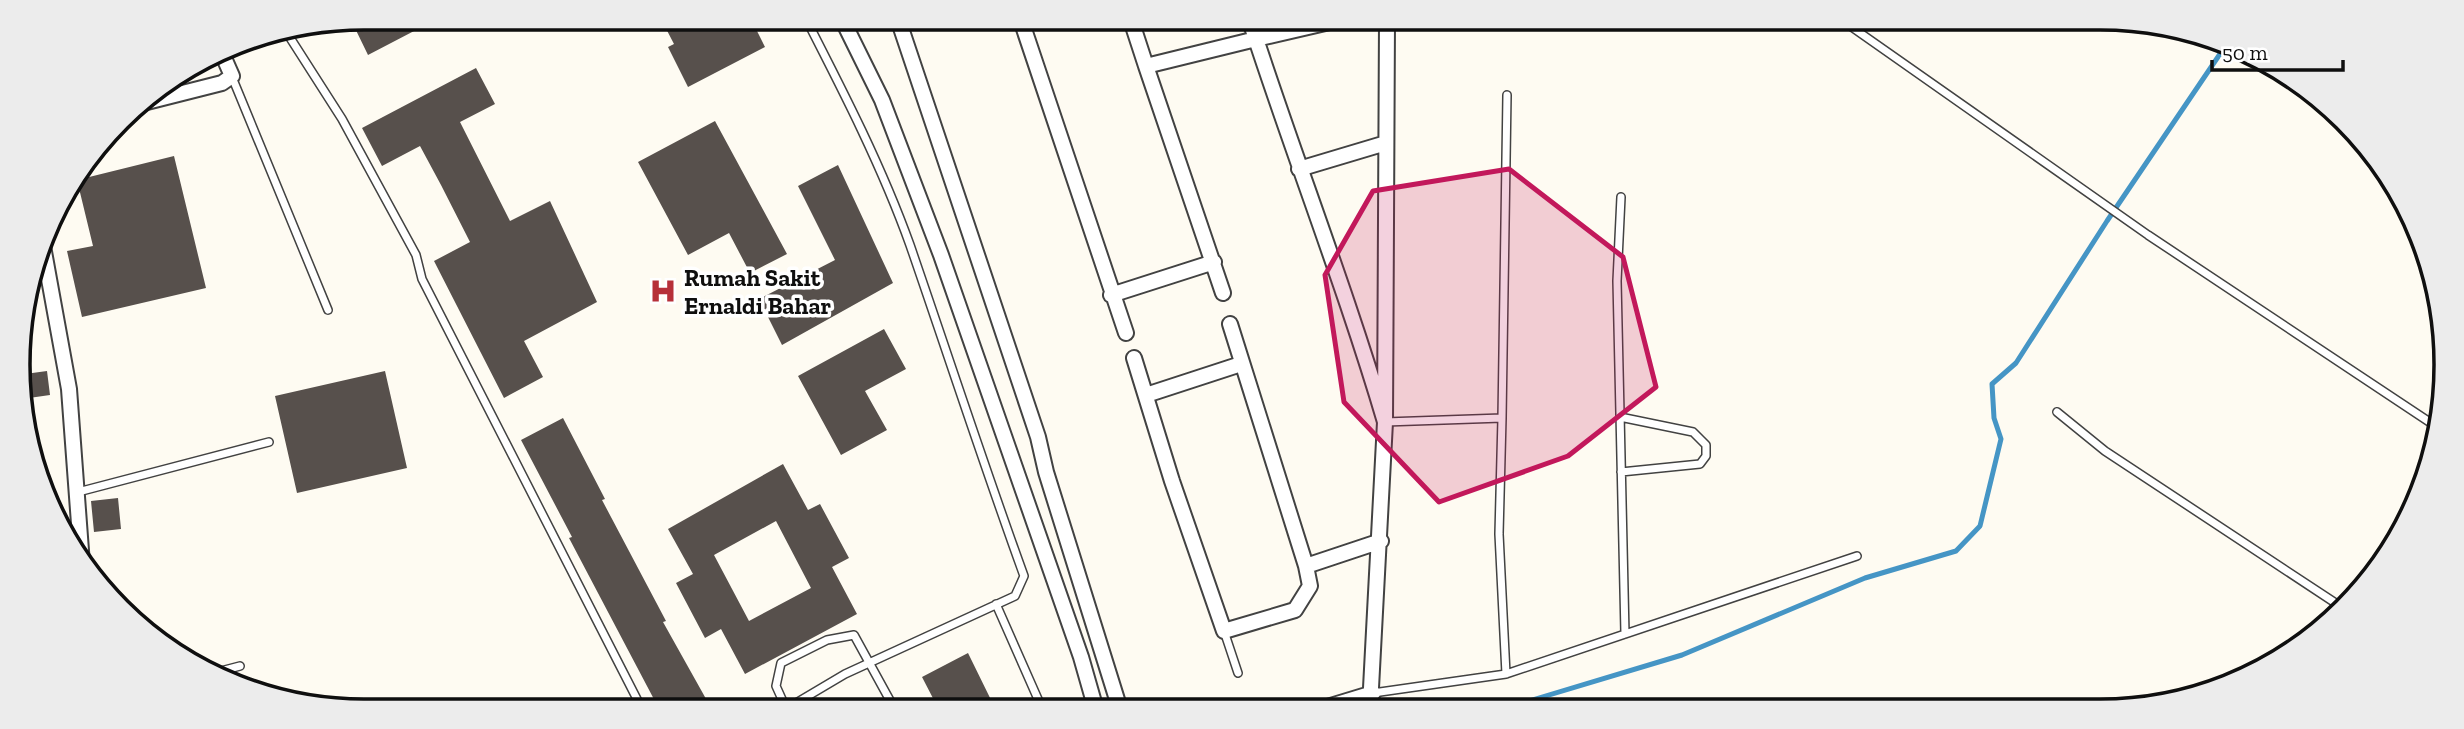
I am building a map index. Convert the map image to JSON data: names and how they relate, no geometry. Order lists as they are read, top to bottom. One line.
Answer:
{"places":{"hospital":["Rumah Sakit Ernaldi Bahar"]},"scale_bar":"50 m"}
